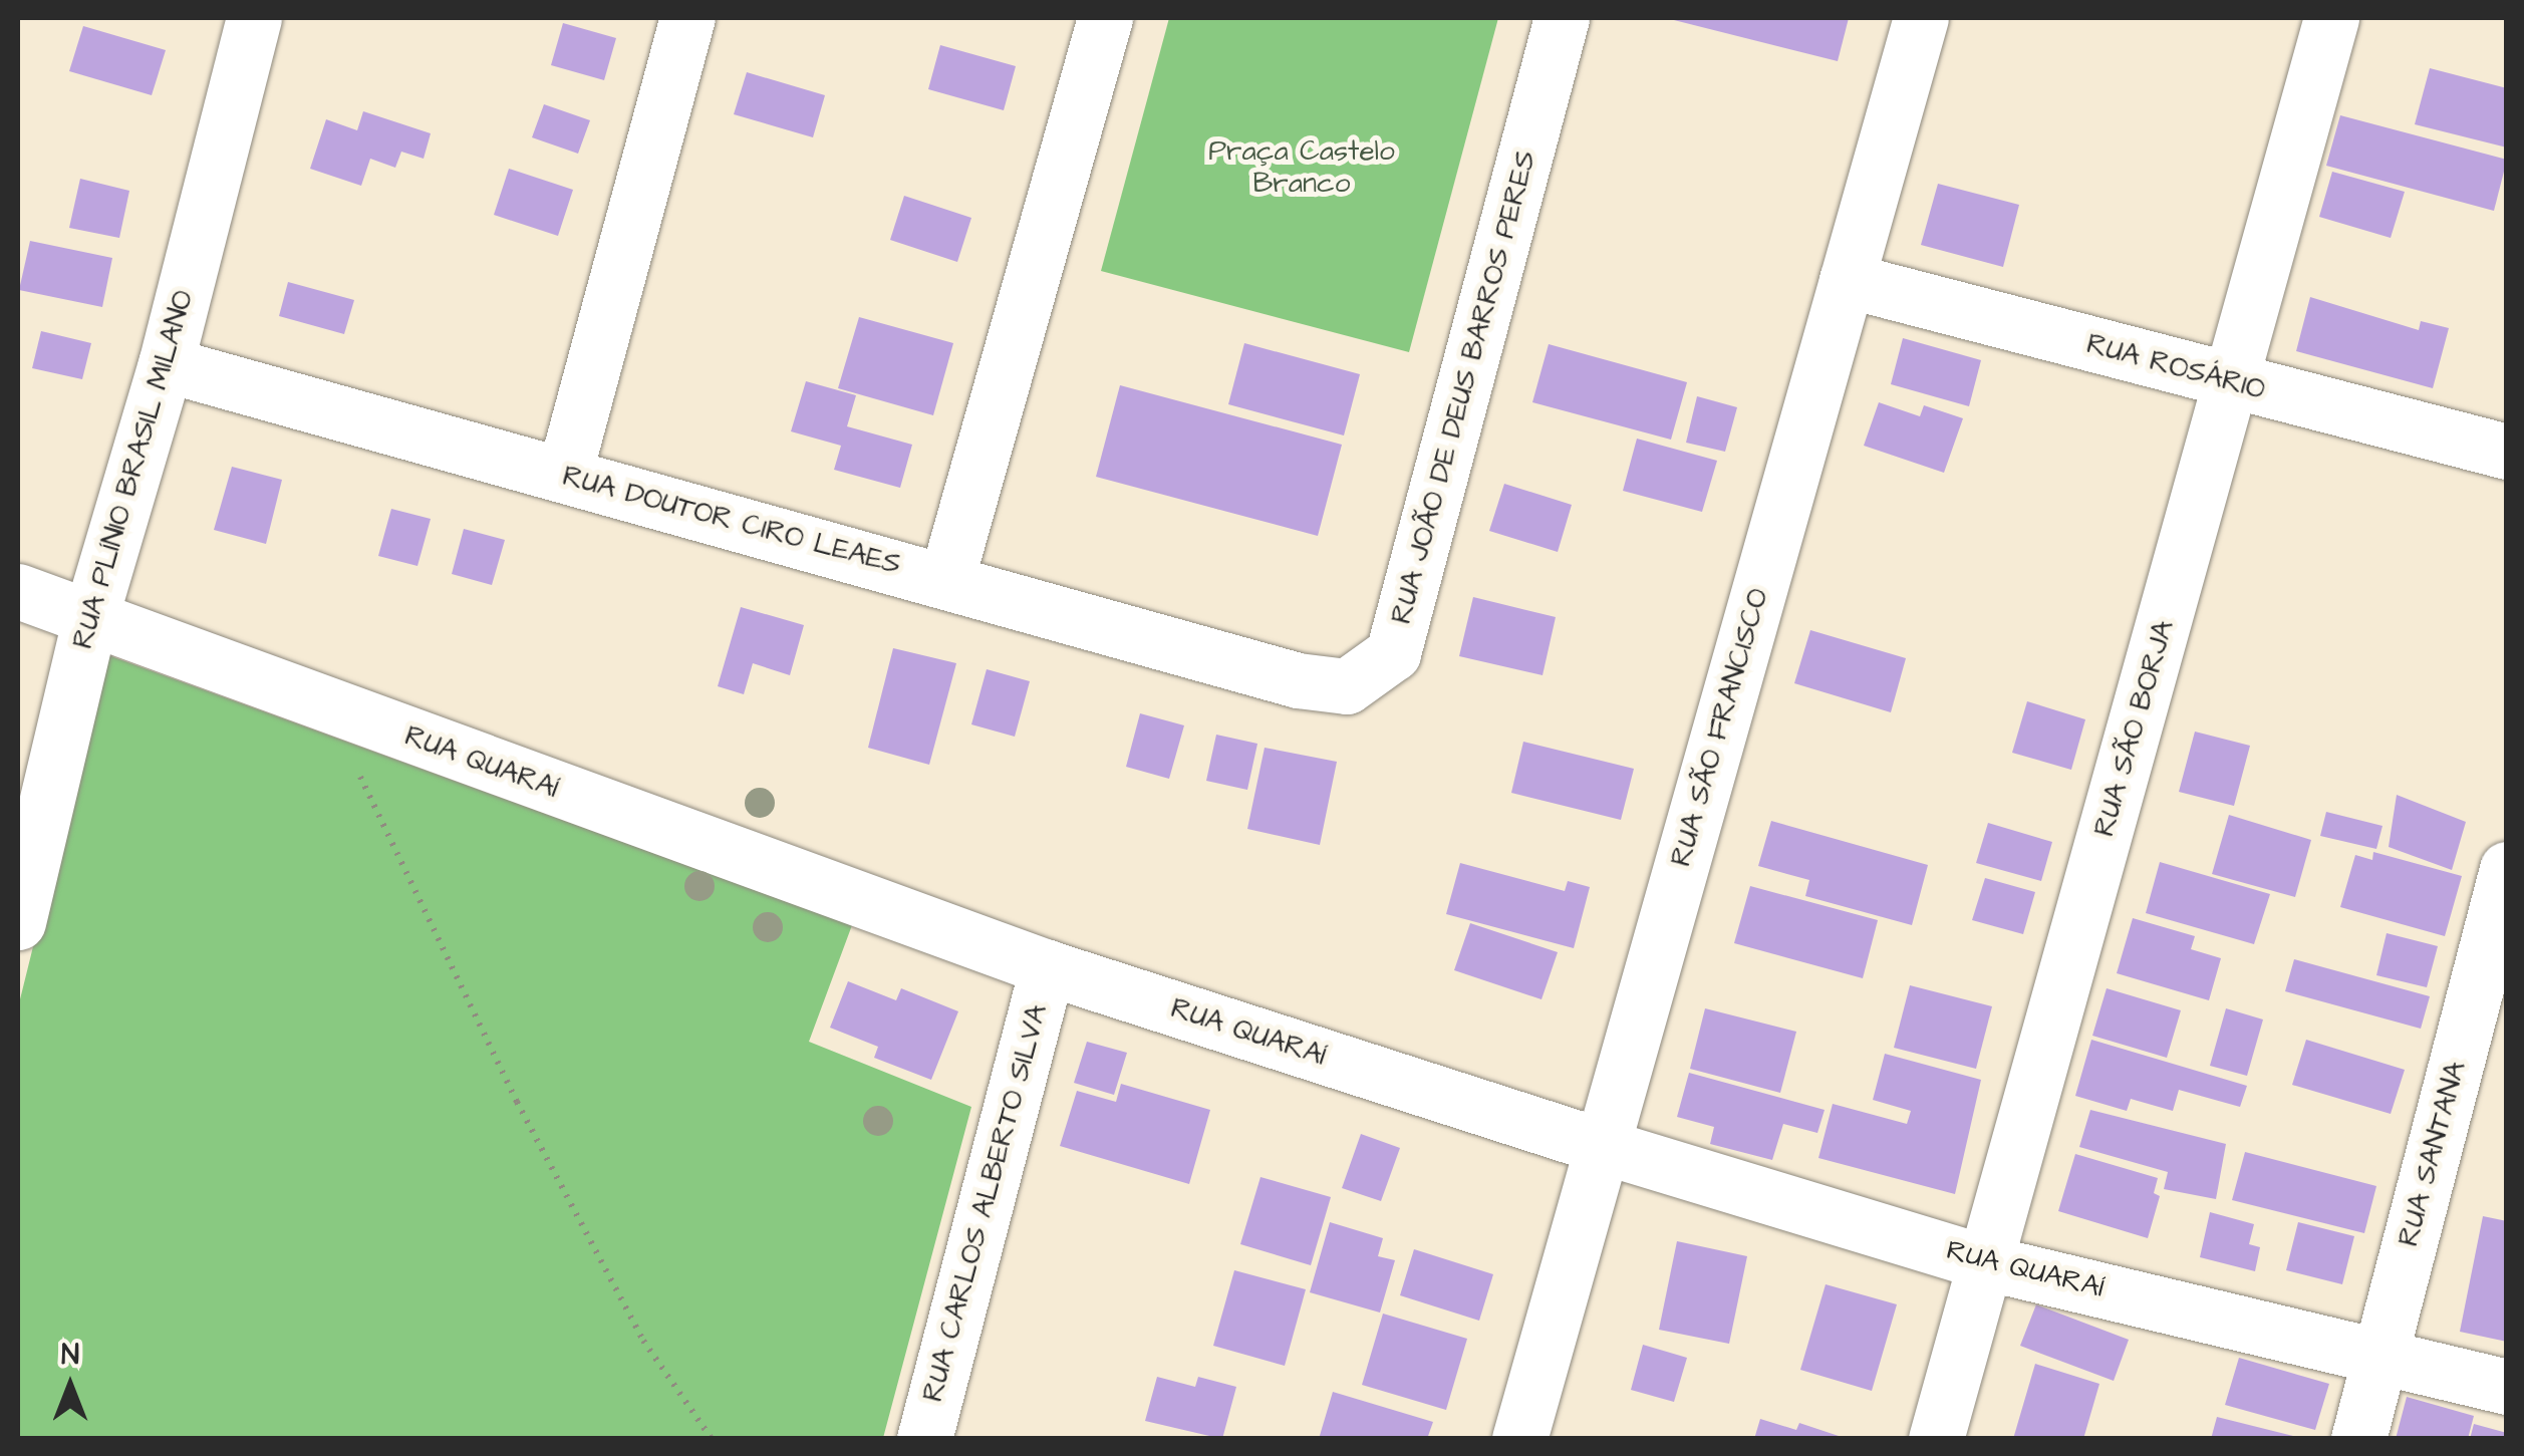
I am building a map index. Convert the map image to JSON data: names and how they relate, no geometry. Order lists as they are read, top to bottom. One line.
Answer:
{"streets":{"street":["RUA ROSÁRIO","RUA JOÃO DE DEUS BARROS PERES","RUA PLÍNIO BRASIL MILANO","RUA DOUTOR CIRO LEAES","RUA SÃO FRANCISCO","RUA SÃO BORJA","RUA QUARAÍ","RUA SANTANA","RUA CARLOS ALBERTO SILVA"]},"crossings":[["RUA ROSÁRIO","RUA SÃO FRANCISCO"],["RUA ROSÁRIO","RUA SÃO BORJA"],["RUA JOÃO DE DEUS BARROS PERES","RUA DOUTOR CIRO LEAES"],["RUA PLÍNIO BRASIL MILANO","RUA DOUTOR CIRO LEAES"],["RUA PLÍNIO BRASIL MILANO","RUA QUARAÍ"],["RUA SÃO FRANCISCO","RUA QUARAÍ"],["RUA SÃO BORJA","RUA QUARAÍ"],["RUA QUARAÍ","RUA SANTANA"],["RUA QUARAÍ","RUA CARLOS ALBERTO SILVA"]],"parks":["Praça Castelo Branco"],"north":"top"}
